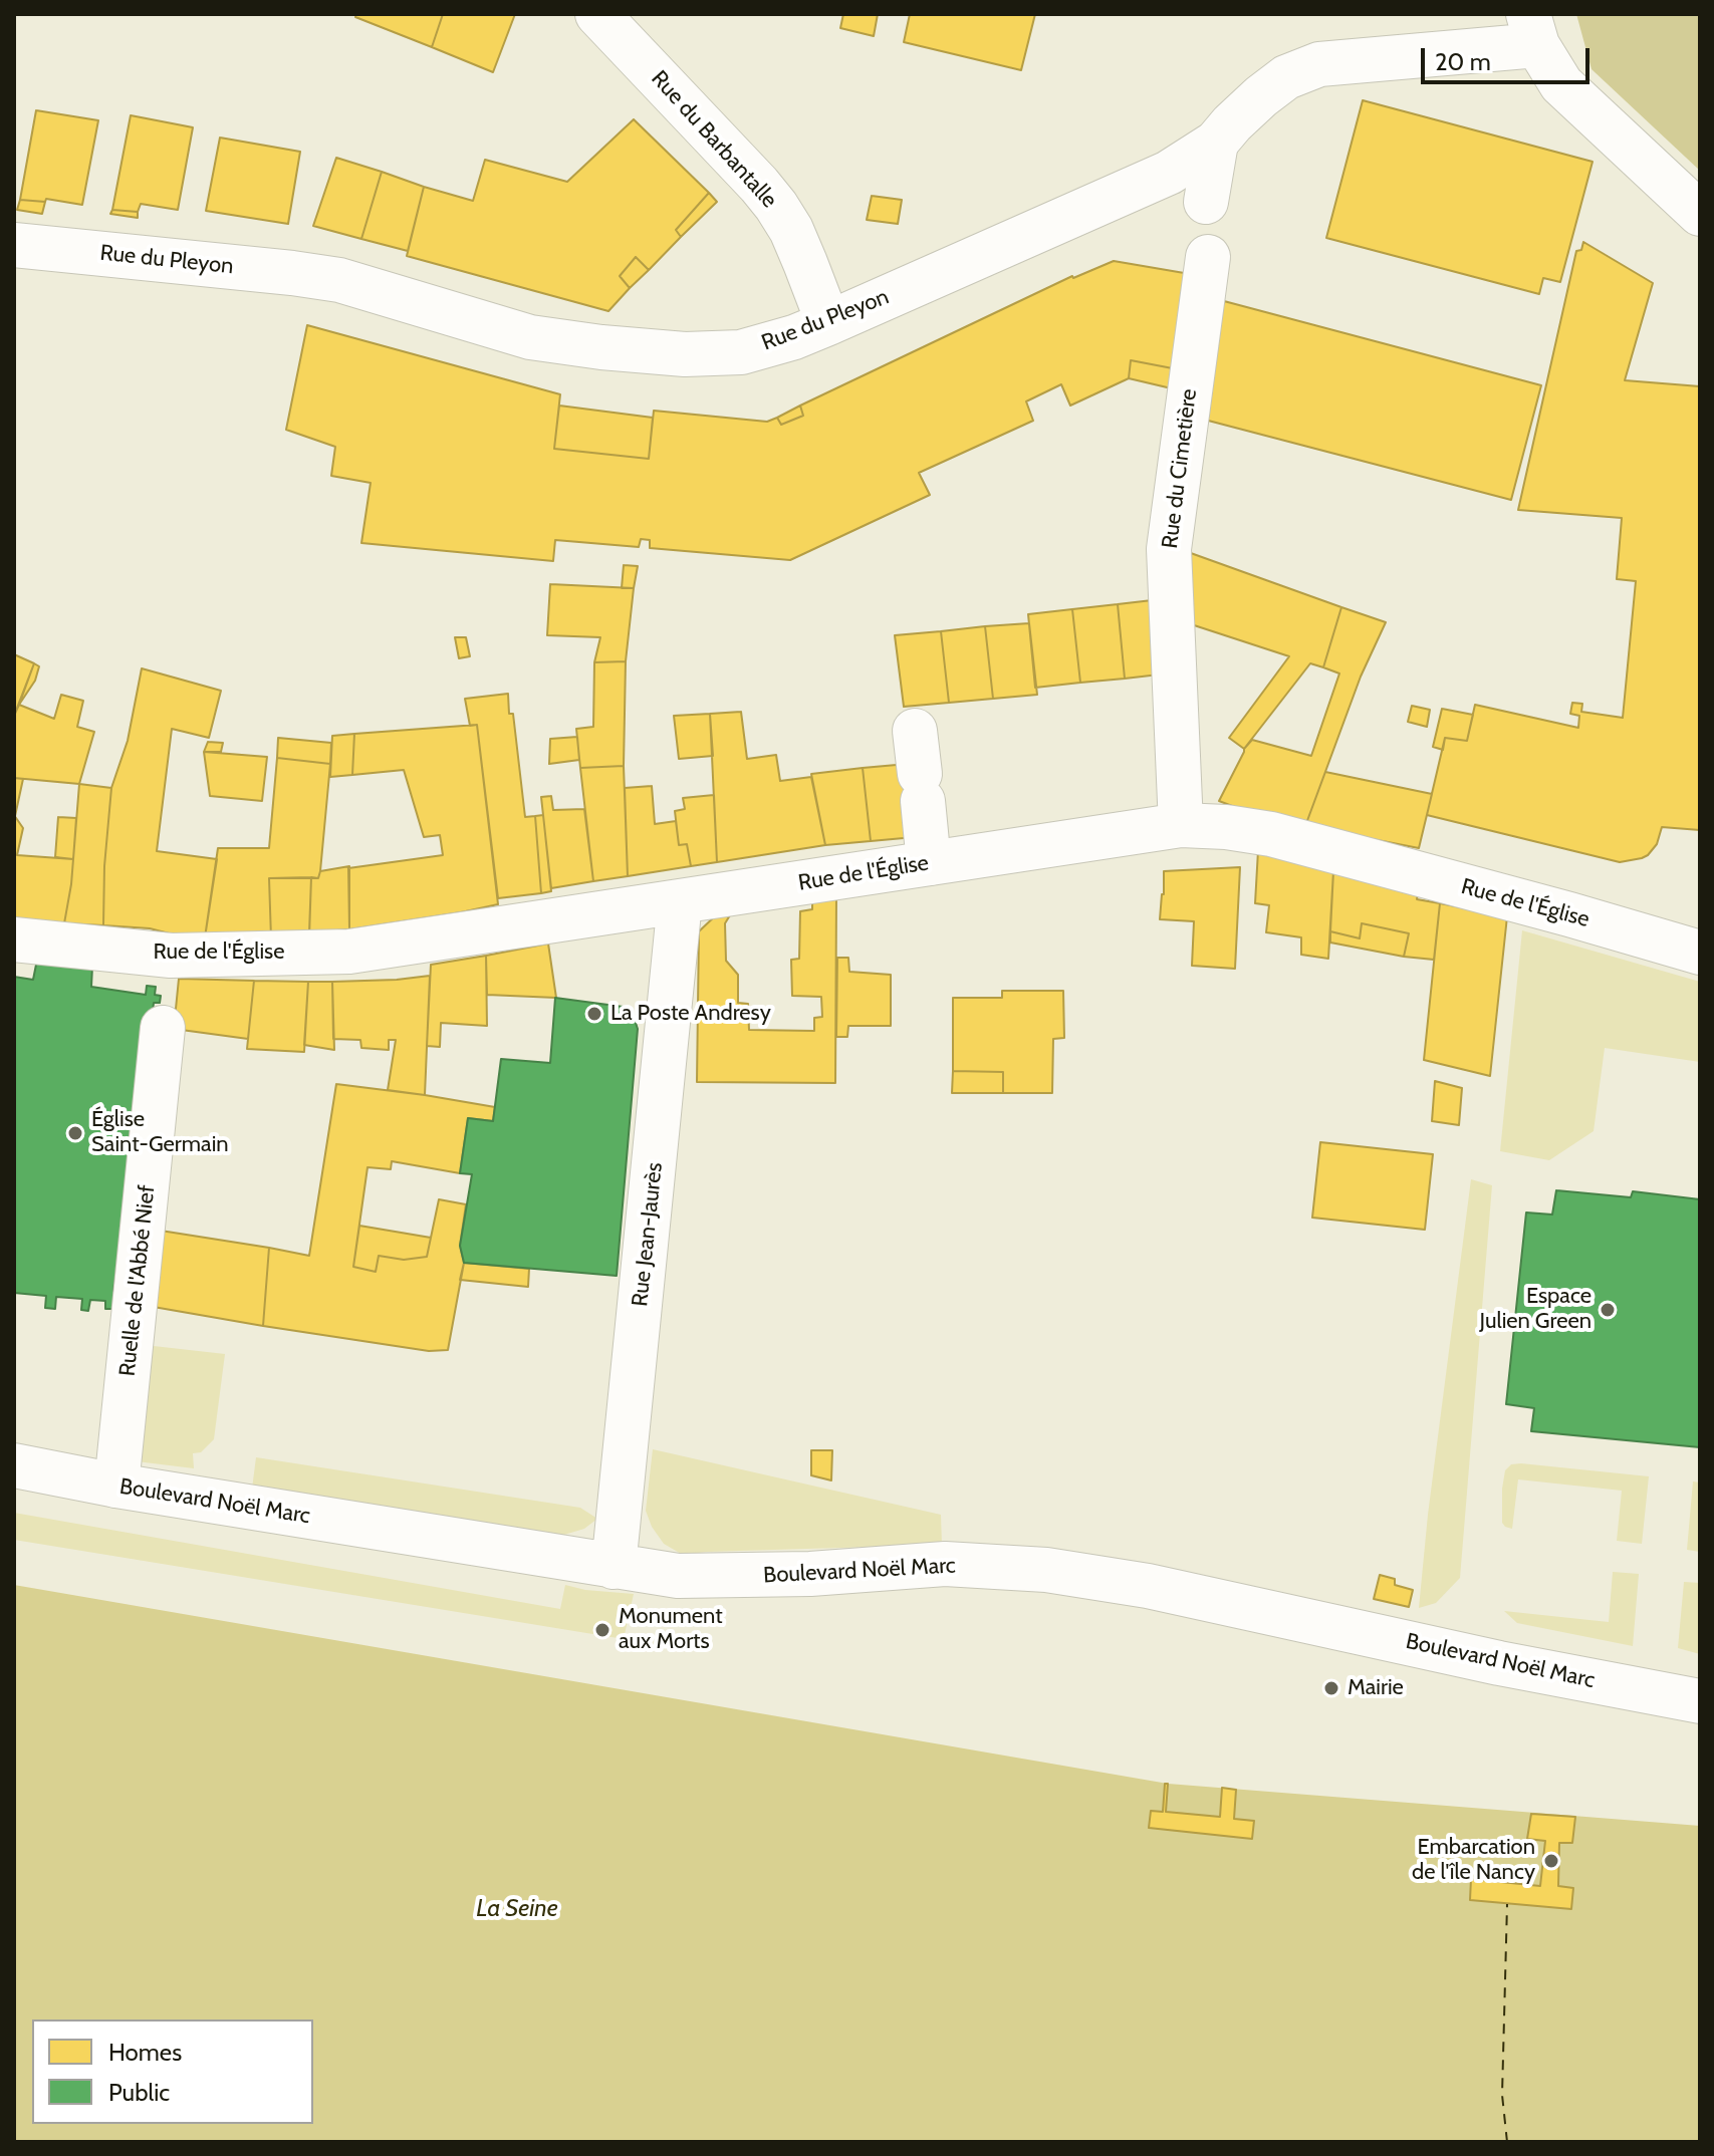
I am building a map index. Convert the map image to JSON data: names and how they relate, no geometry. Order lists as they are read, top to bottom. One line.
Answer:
{"streets":{"street":["Rue du Barbantalle","Rue du Pleyon","Rue du Cimetière","Rue de l'Église","Rue Jean-Jaurès","Ruelle de l'Abbé Nief","Boulevard Noël Marc"]},"crossings":[["Rue du Barbantalle","Rue du Pleyon"],["Rue du Cimetière","Rue de l'Église"],["Rue de l'Église","Rue Jean-Jaurès"],["Rue Jean-Jaurès","Boulevard Noël Marc"],["Ruelle de l'Abbé Nief","Boulevard Noël Marc"]],"water":["La Seine"],"places":["La Poste Andresy","Église Saint-Germain","Espace Julien Green","Monument aux Morts","Mairie","Embarcation de l'île Nancy"],"legend":["Homes","Public"],"scale_bar":"20 m"}
